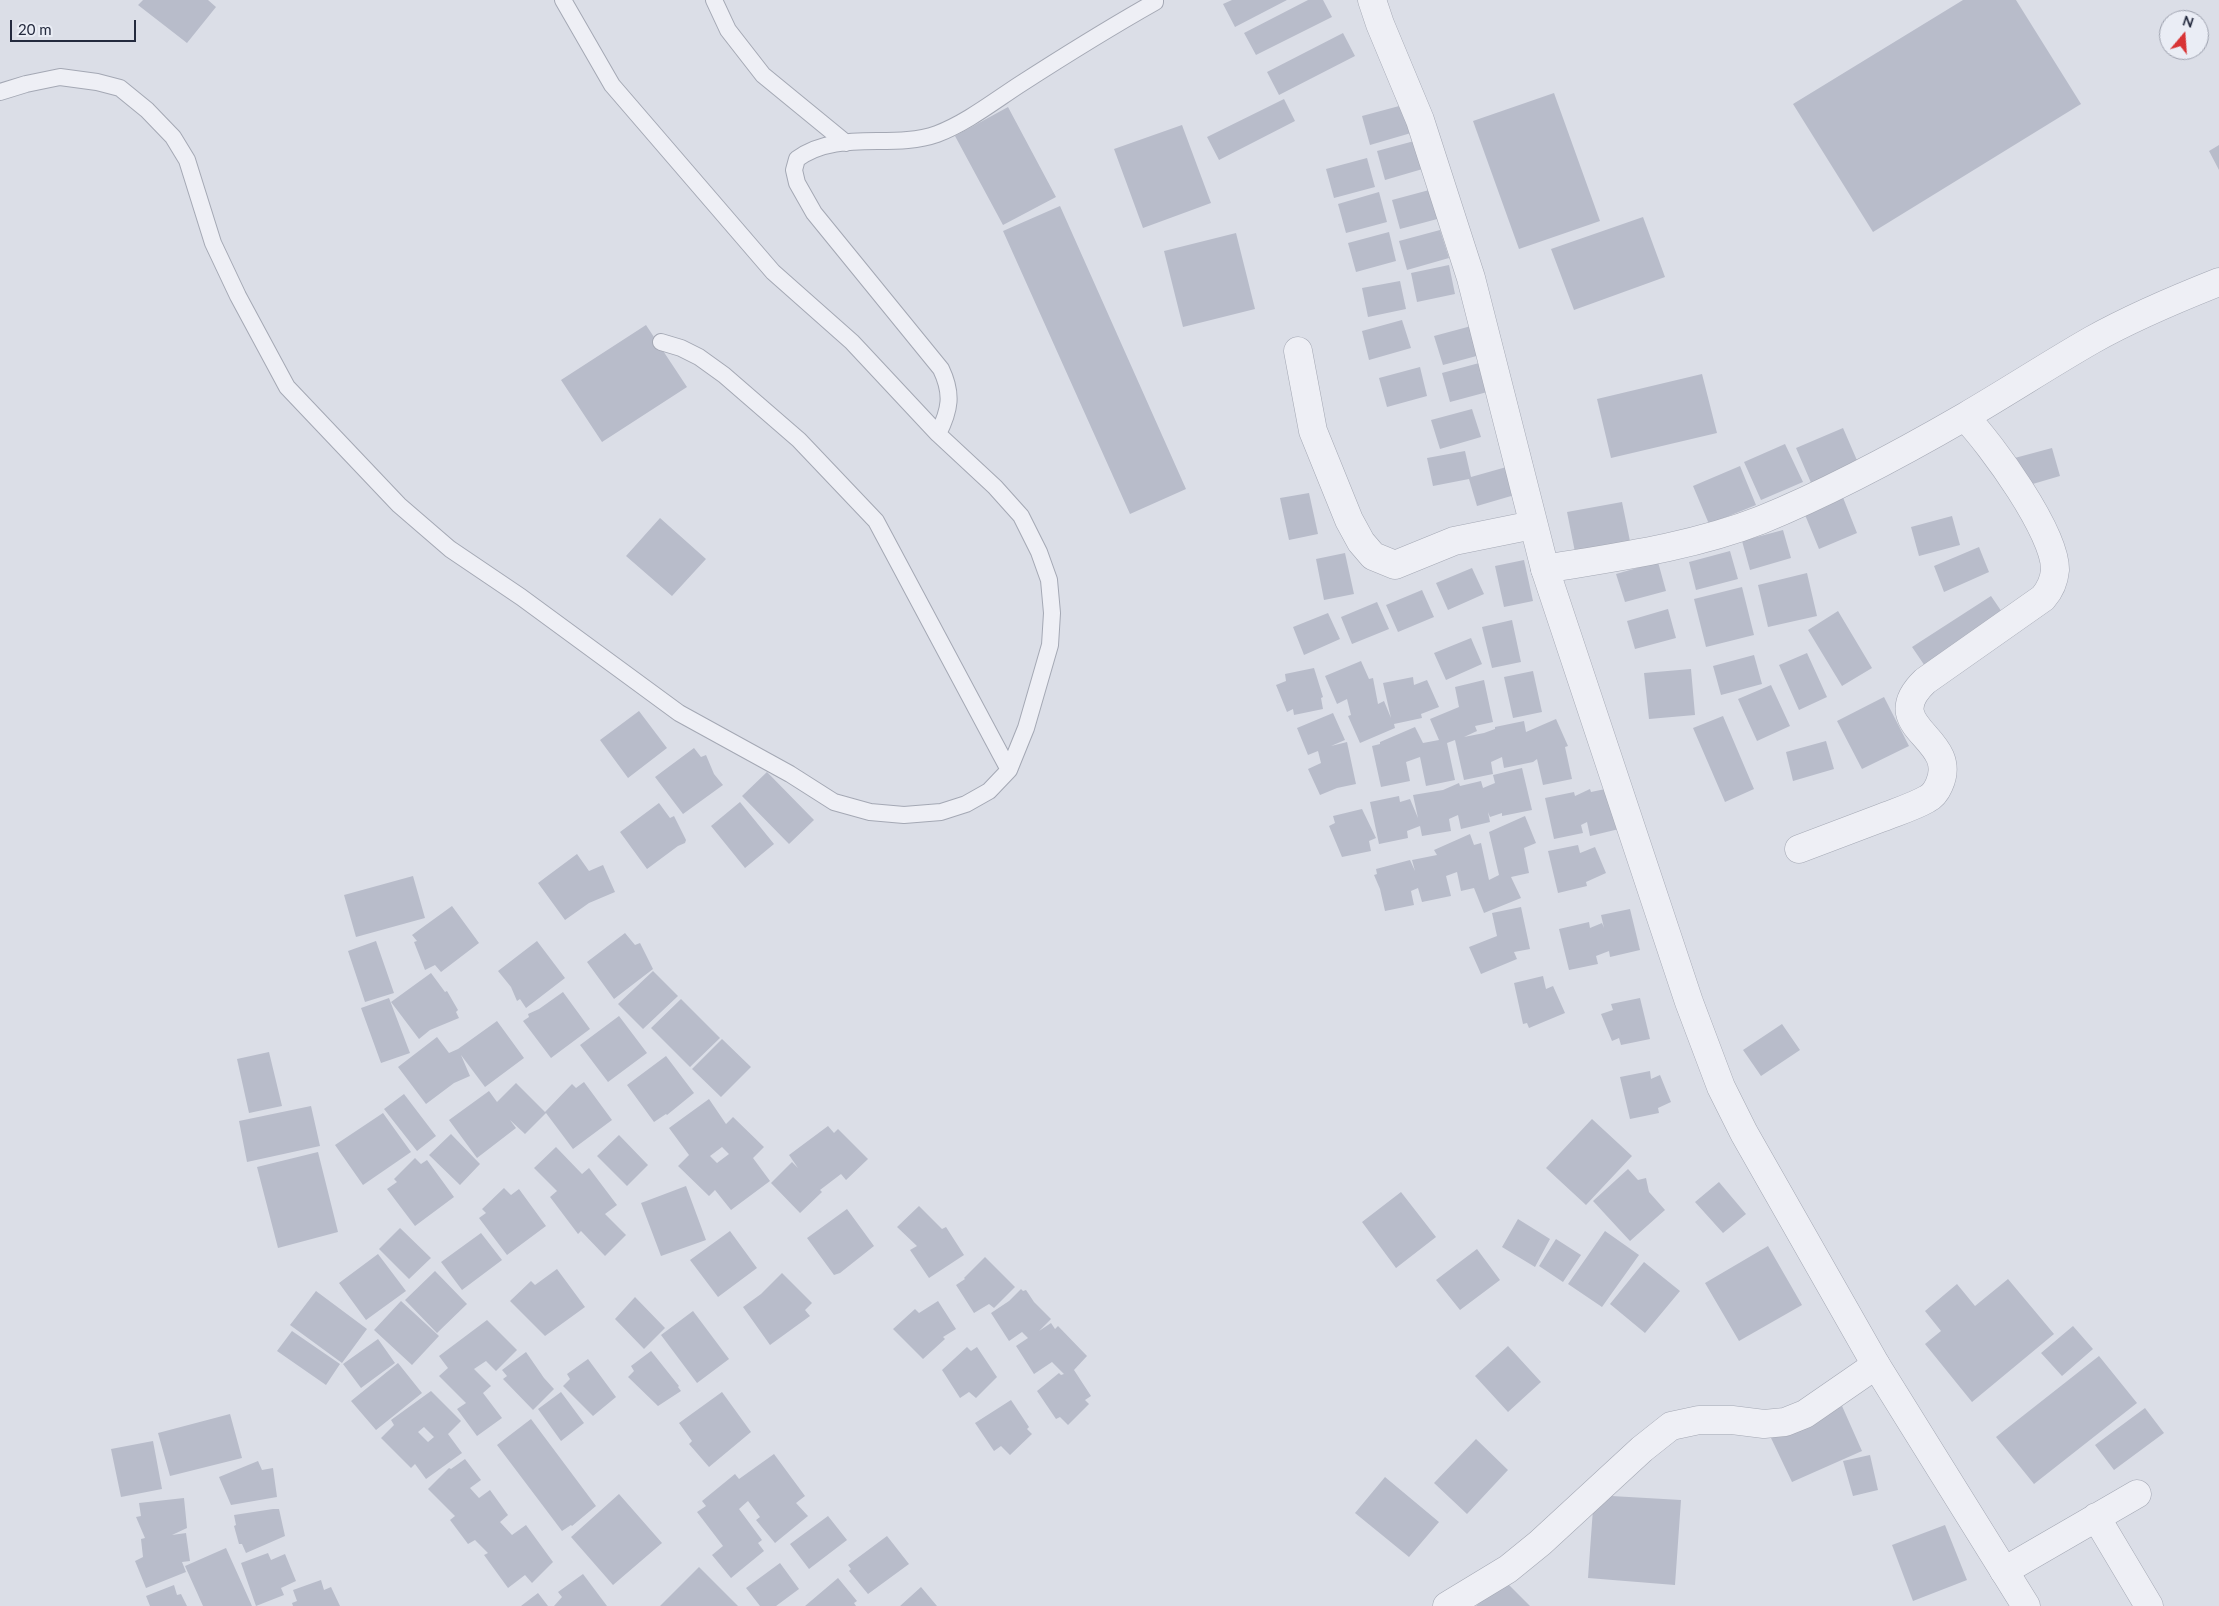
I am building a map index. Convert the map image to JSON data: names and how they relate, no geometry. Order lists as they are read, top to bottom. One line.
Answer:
{"scale_bar":"20 m","north":"top"}
